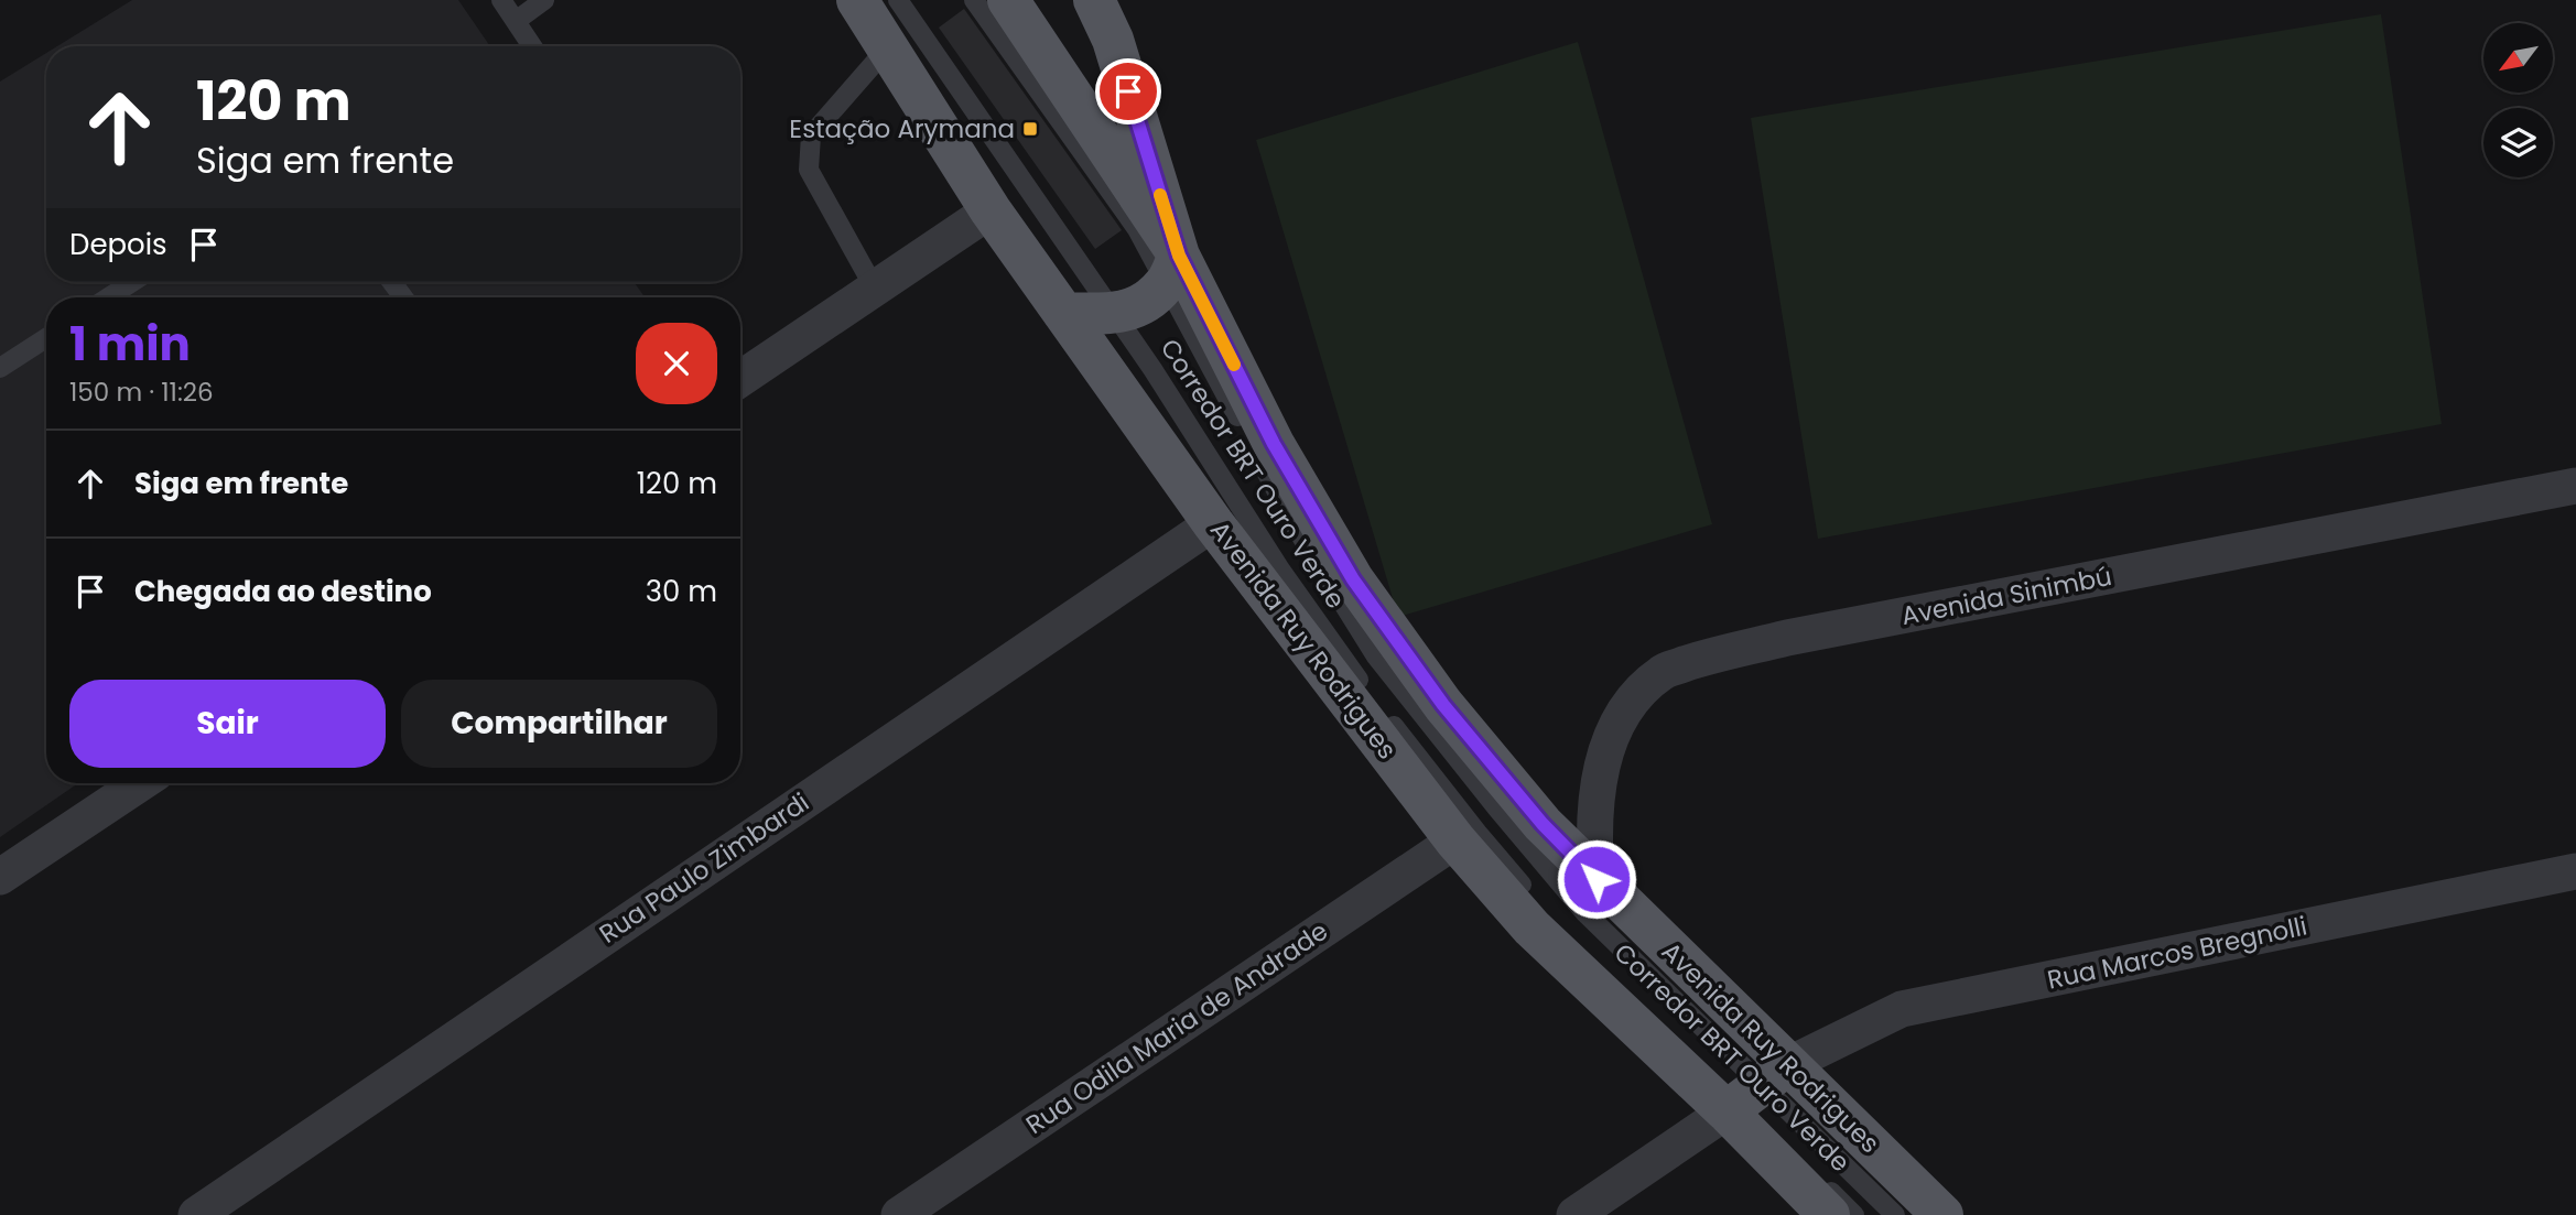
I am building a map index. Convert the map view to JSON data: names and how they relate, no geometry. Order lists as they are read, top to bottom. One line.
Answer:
{"streets":{"main road":["Avenida Ruy Rodrigues"],"street":["Avenida Sinimbú","Rua Paulo Zimbardi","Rua Marcos Bregnolli","Rua Odila Maria de Andrade"],"lane":["Corredor BRT Ouro Verde"]},"crossings":[["Corredor BRT Ouro Verde","Avenida Ruy Rodrigues"],["Corredor BRT Ouro Verde","Rua Marcos Bregnolli"],["Avenida Sinimbú","Avenida Ruy Rodrigues"],["Avenida Ruy Rodrigues","Rua Paulo Zimbardi"],["Avenida Ruy Rodrigues","Rua Marcos Bregnolli"],["Avenida Ruy Rodrigues","Rua Odila Maria de Andrade"]],"places":{"transit":["Estação Arymana"]},"north":"bottom left","page":{"turn":["120 m","Siga em frente"],"then":"Depois","heading":["1 min","150 m · 11:26"],"list":[{"name":"Siga em frente","value":"120 m"},{"name":"Chegada ao destino","value":"30 m"}],"buttons":["Sair","Compartilhar"]}}
